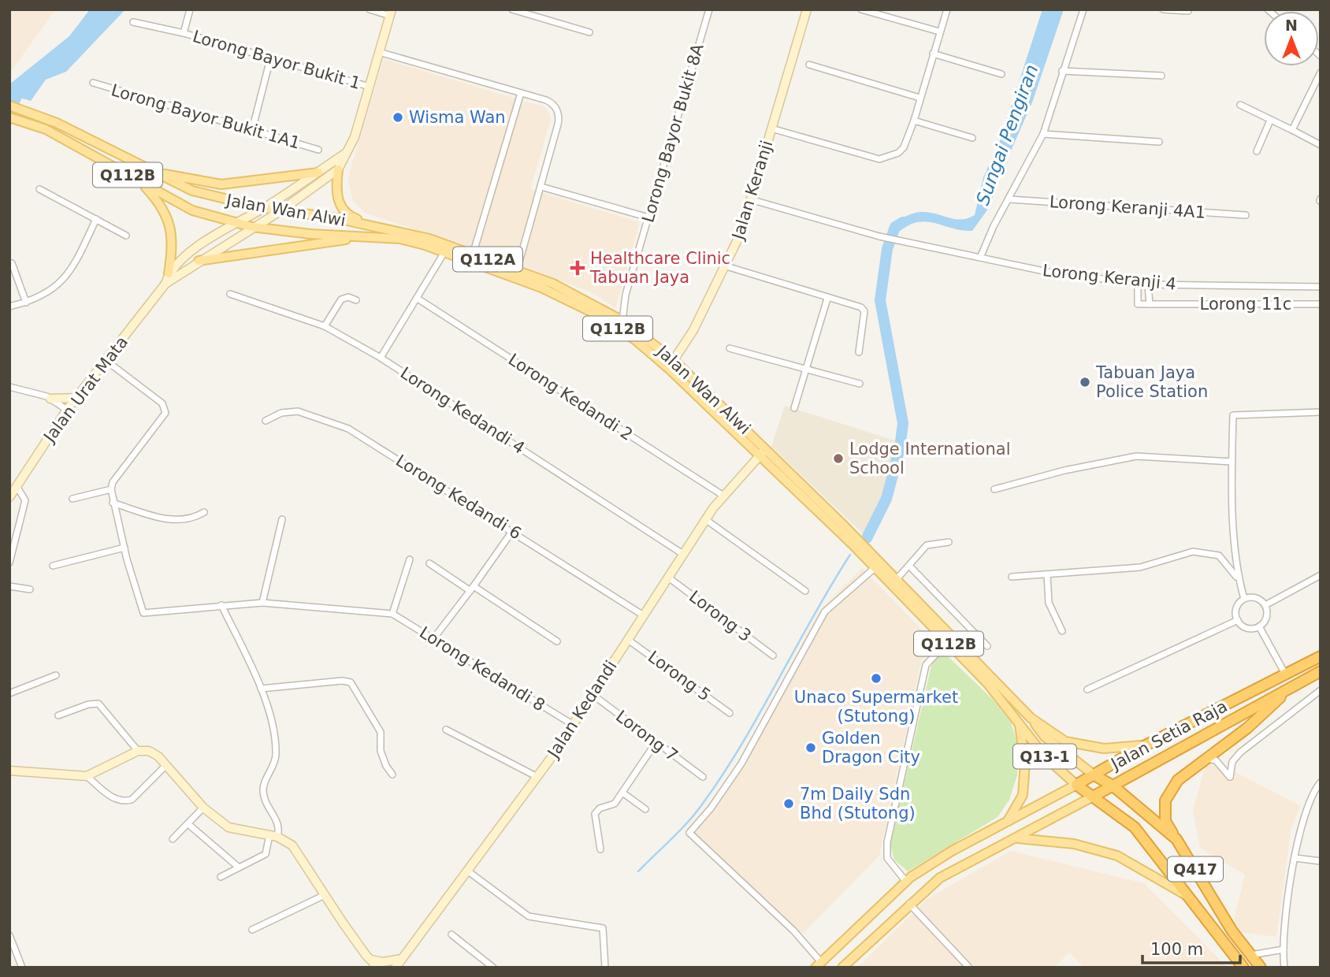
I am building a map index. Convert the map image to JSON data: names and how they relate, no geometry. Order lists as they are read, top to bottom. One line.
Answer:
{"streets":{"highway":["Jalan Setia Raja","Q417"],"main road":["Q112B","Jalan Wan Alwi","Q112A","Q13-1"],"street":["Lorong Bayor Bukit 1","Lorong Bayor Bukit 1A1","Lorong Bayor Bukit 8A","Jalan Keranji","Lorong Keranji 4A1","Lorong Keranji 4","Lorong 11c","Jalan Urat Mata","Lorong Kedandi 2","Lorong Kedandi 4","Lorong Kedandi 6","Lorong 3","Lorong Kedandi 8","Lorong 5","Jalan Kedandi","Lorong 7"]},"crossings":[["Lorong Bayor Bukit 8A","Jalan Wan Alwi"],["Jalan Keranji","Jalan Wan Alwi"],["Jalan Keranji","Lorong Keranji 4"],["Jalan Wan Alwi","Jalan Kedandi"],["Jalan Wan Alwi","Jalan Setia Raja"],["Jalan Wan Alwi","Q13-1"],["Lorong Keranji 4","Lorong 11c"],["Lorong Kedandi 2","Jalan Kedandi"],["Lorong Kedandi 4","Jalan Kedandi"],["Lorong Kedandi 6","Jalan Kedandi"],["Lorong 3","Jalan Kedandi"],["Lorong Kedandi 8","Jalan Kedandi"],["Lorong 5","Jalan Kedandi"],["Jalan Kedandi","Lorong 7"],["Jalan Setia Raja","Q417"],["Q13-1","Q417"]],"water":["Sungai Pengiran"],"places":{"other":["Wisma Wan","Tabuan Jaya Police Station","Lodge International School","Unaco Supermarket (Stutong)","Golden Dragon City","7m Daily Sdn Bhd (Stutong)"],"health":["Healthcare Clinic Tabuan Jaya"]},"scale_bar":"100 m","north":"top"}
